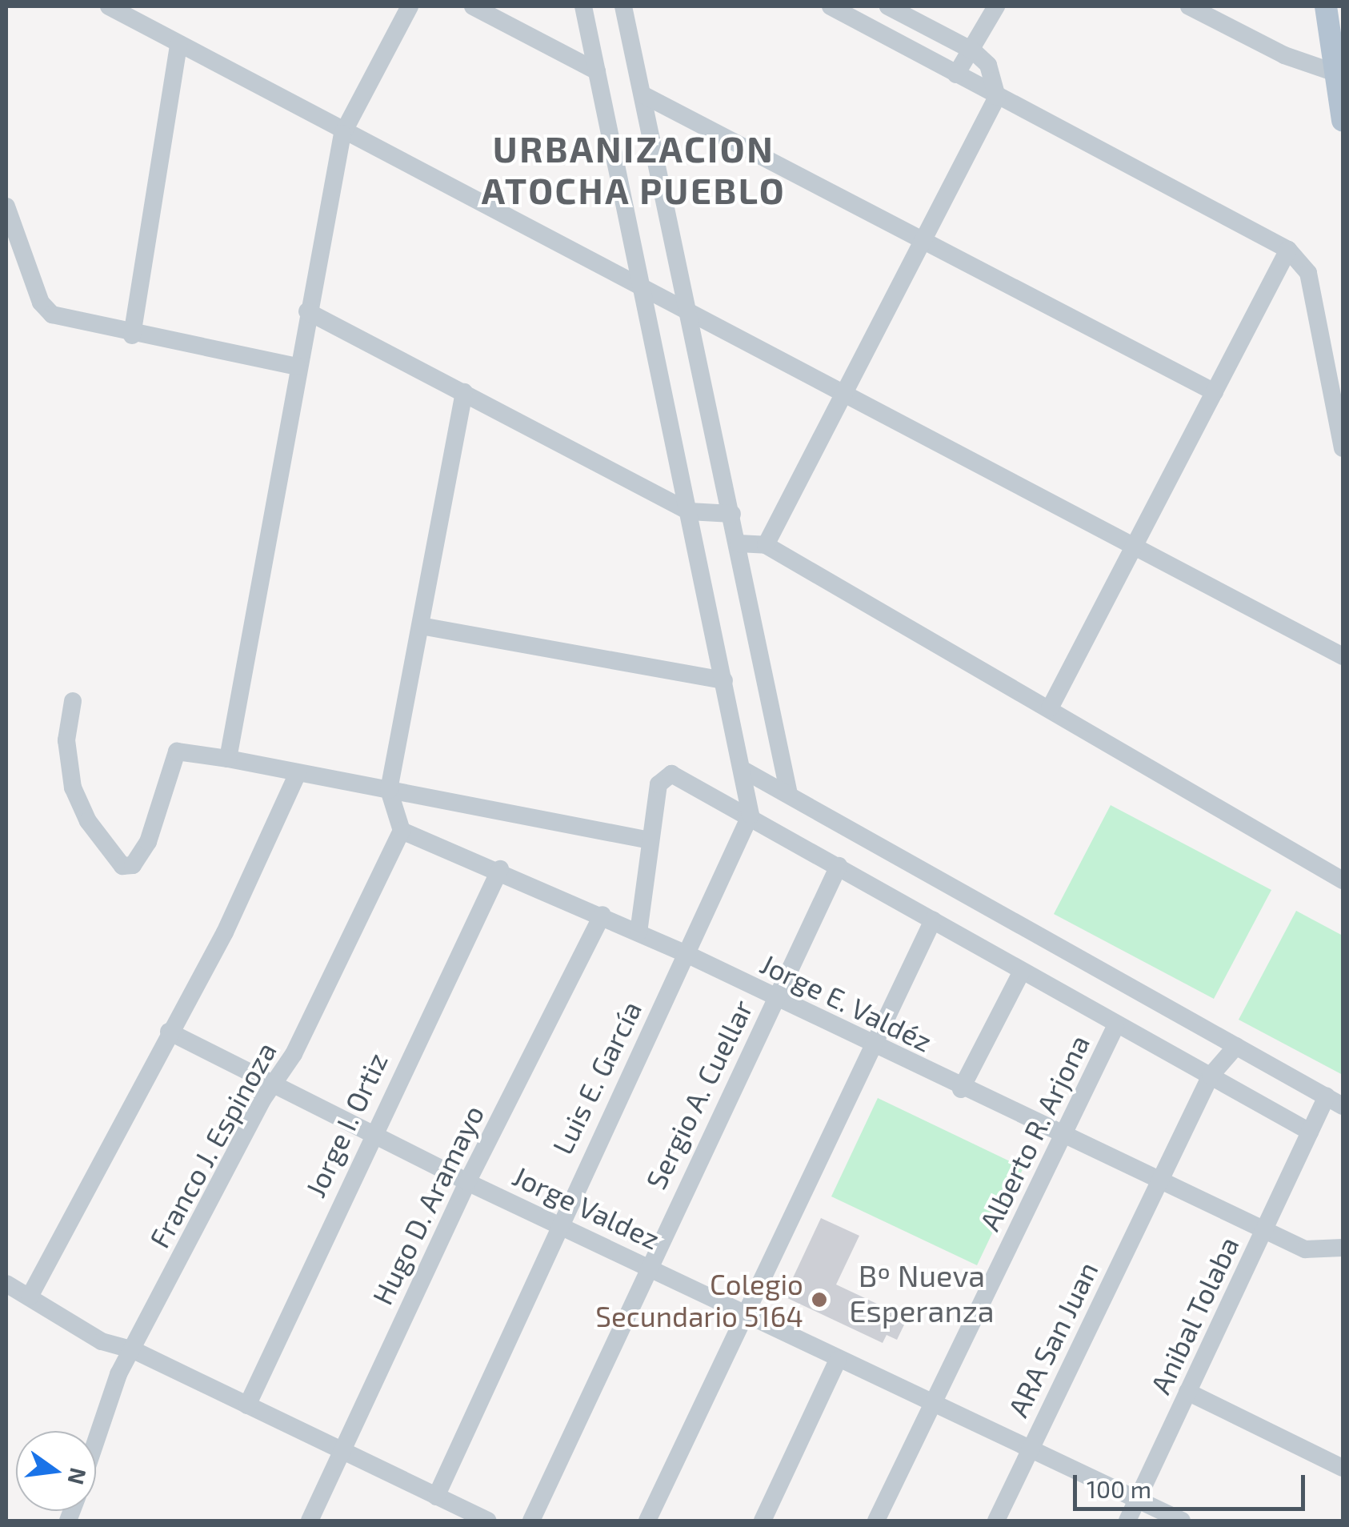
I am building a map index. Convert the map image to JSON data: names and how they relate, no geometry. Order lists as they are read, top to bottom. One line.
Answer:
{"streets":{"street":["Jorge E. Valdéz","Luis E. García","Sergio A. Cuellar","Jorge I. Ortiz","Alberto R. Arjona","Franco J. Espinoza","Hugo D. Aramayo","Jorge Valdez","Anibal Tolaba","ARA San Juan"]},"crossings":[["Jorge E. Valdéz","Luis E. García"],["Jorge E. Valdéz","Sergio A. Cuellar"],["Jorge E. Valdéz","Jorge I. Ortiz"],["Jorge E. Valdéz","Alberto R. Arjona"],["Jorge E. Valdéz","Franco J. Espinoza"],["Jorge E. Valdéz","Hugo D. Aramayo"],["Jorge E. Valdéz","Anibal Tolaba"],["Jorge E. Valdéz","ARA San Juan"],["Luis E. García","Jorge Valdez"],["Sergio A. Cuellar","Jorge Valdez"],["Jorge I. Ortiz","Jorge Valdez"],["Alberto R. Arjona","Jorge Valdez"],["Franco J. Espinoza","Jorge Valdez"],["Hugo D. Aramayo","Jorge Valdez"],["Jorge Valdez","Anibal Tolaba"],["Jorge Valdez","ARA San Juan"]],"districts":["URBANIZACION ATOCHA PUEBLO","Bº Nueva Esperanza"],"places":["Colegio Secundario 5164"],"scale_bar":"100 m","north":"right"}
